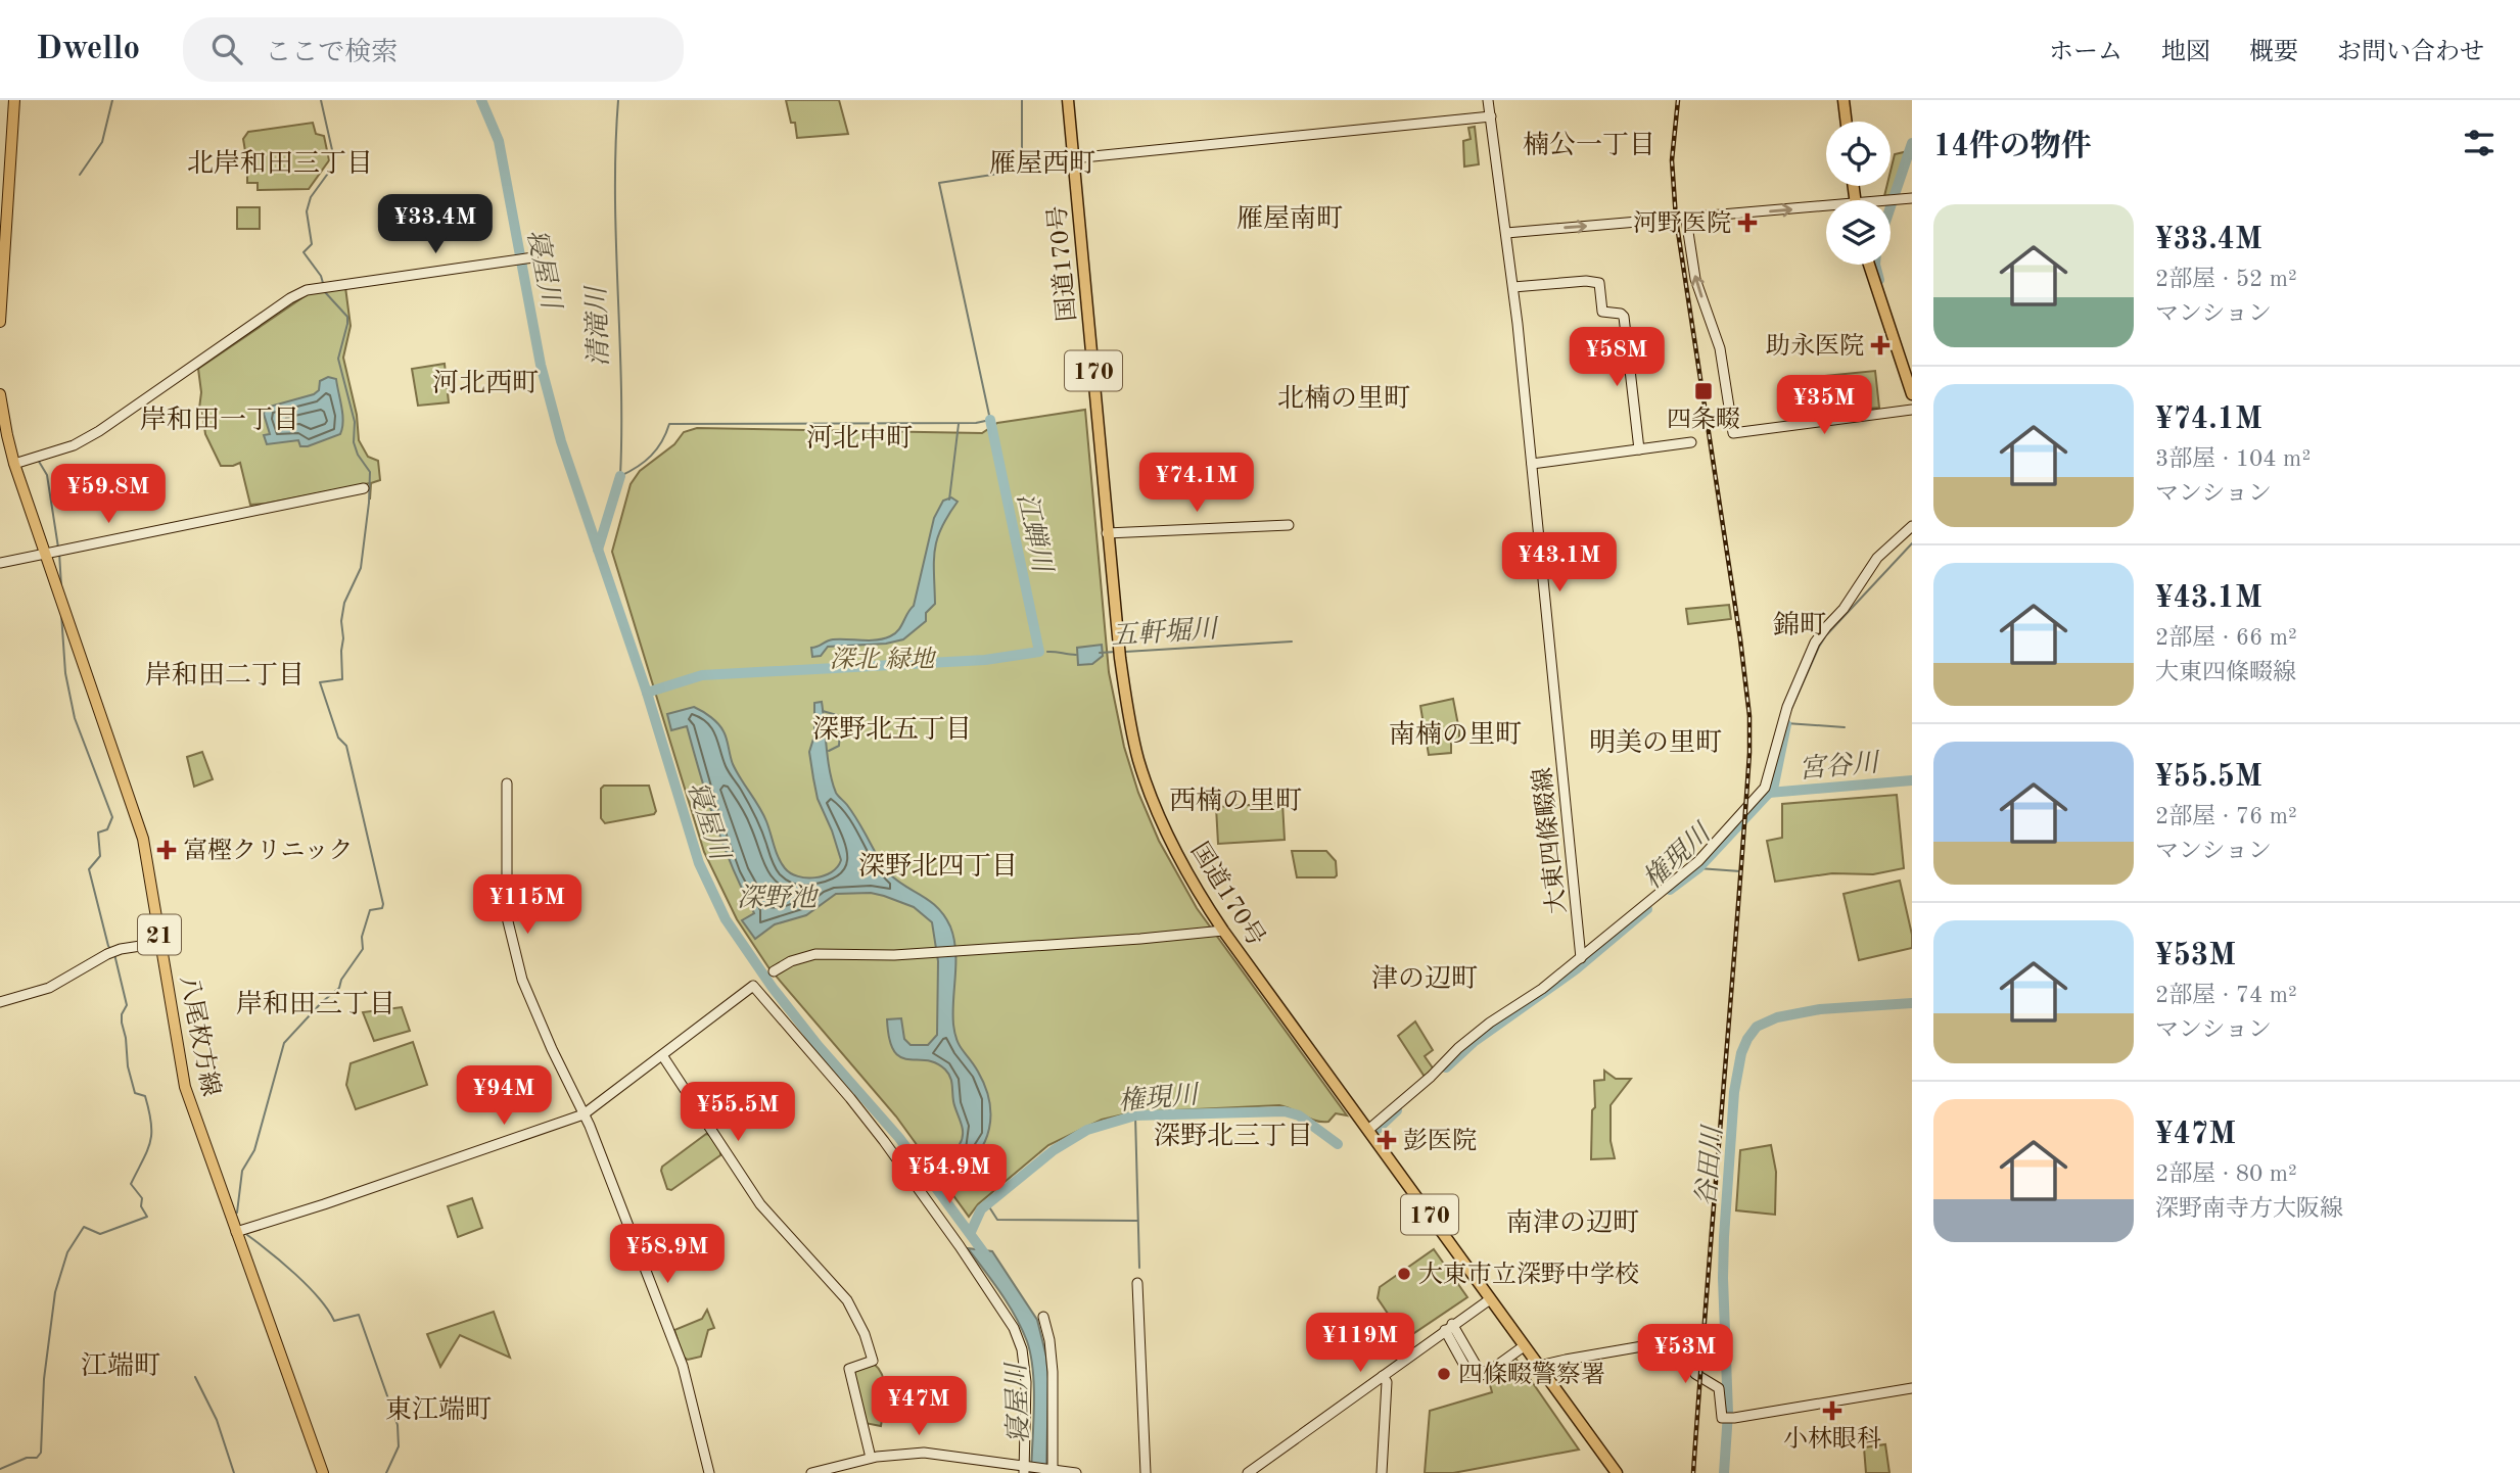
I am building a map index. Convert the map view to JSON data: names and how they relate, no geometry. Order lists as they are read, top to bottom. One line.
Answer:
{"streets":{"highway":["国道170号","170"],"main road":["21","八尾枚方線"],"street":["大東四條畷線"]},"districts":["楠公一丁目","北岸和田三丁目","雁屋西町","雁屋南町","河北西町","北楠の里町","岸和田一丁目","河北中町","錦町","岸和田二丁目","深野北五丁目","南楠の里町","明美の里町","西楠の里町","深野北四丁目","津の辺町","岸和田三丁目","深野北三丁目","南津の辺町","江端町","東江端町"],"water":["寝屋川","清滝川","江蝉川","五軒堀川","宮谷川","権現川","深野池","谷田川"],"parks":["深北 緑地"],"places":{"health":["河野医院","助永医院","富樫クリニック","彭医院","小林眼科"],"transit":["四条畷"],"other":["大東市立深野中学校","四條畷警察署"]},"page":{"header":"Dwello","search":"ここで検索","nav":["ホーム","地図","概要","お問い合わせ"],"heading":"14件の物件","list":[{"name":"¥33.4M","note":"2部屋 · 52 m² · マンション"},{"name":"¥74.1M","note":"3部屋 · 104 m² · マンション"},{"name":"¥43.1M","note":"2部屋 · 66 m² · 大東四條畷線"},{"name":"¥55.5M","note":"2部屋 · 76 m² · マンション"},{"name":"¥53M","note":"2部屋 · 74 m² · マンション"},{"name":"¥47M","note":"2部屋 · 80 m² · 深野南寺方大阪線"}],"price":["¥33.4M","¥58M","¥35M","¥74.1M","¥59.8M","¥43.1M","¥115M","¥94M","¥55.5M","¥54.9M","¥58.9M","¥119M","¥53M","¥47M"]}}
